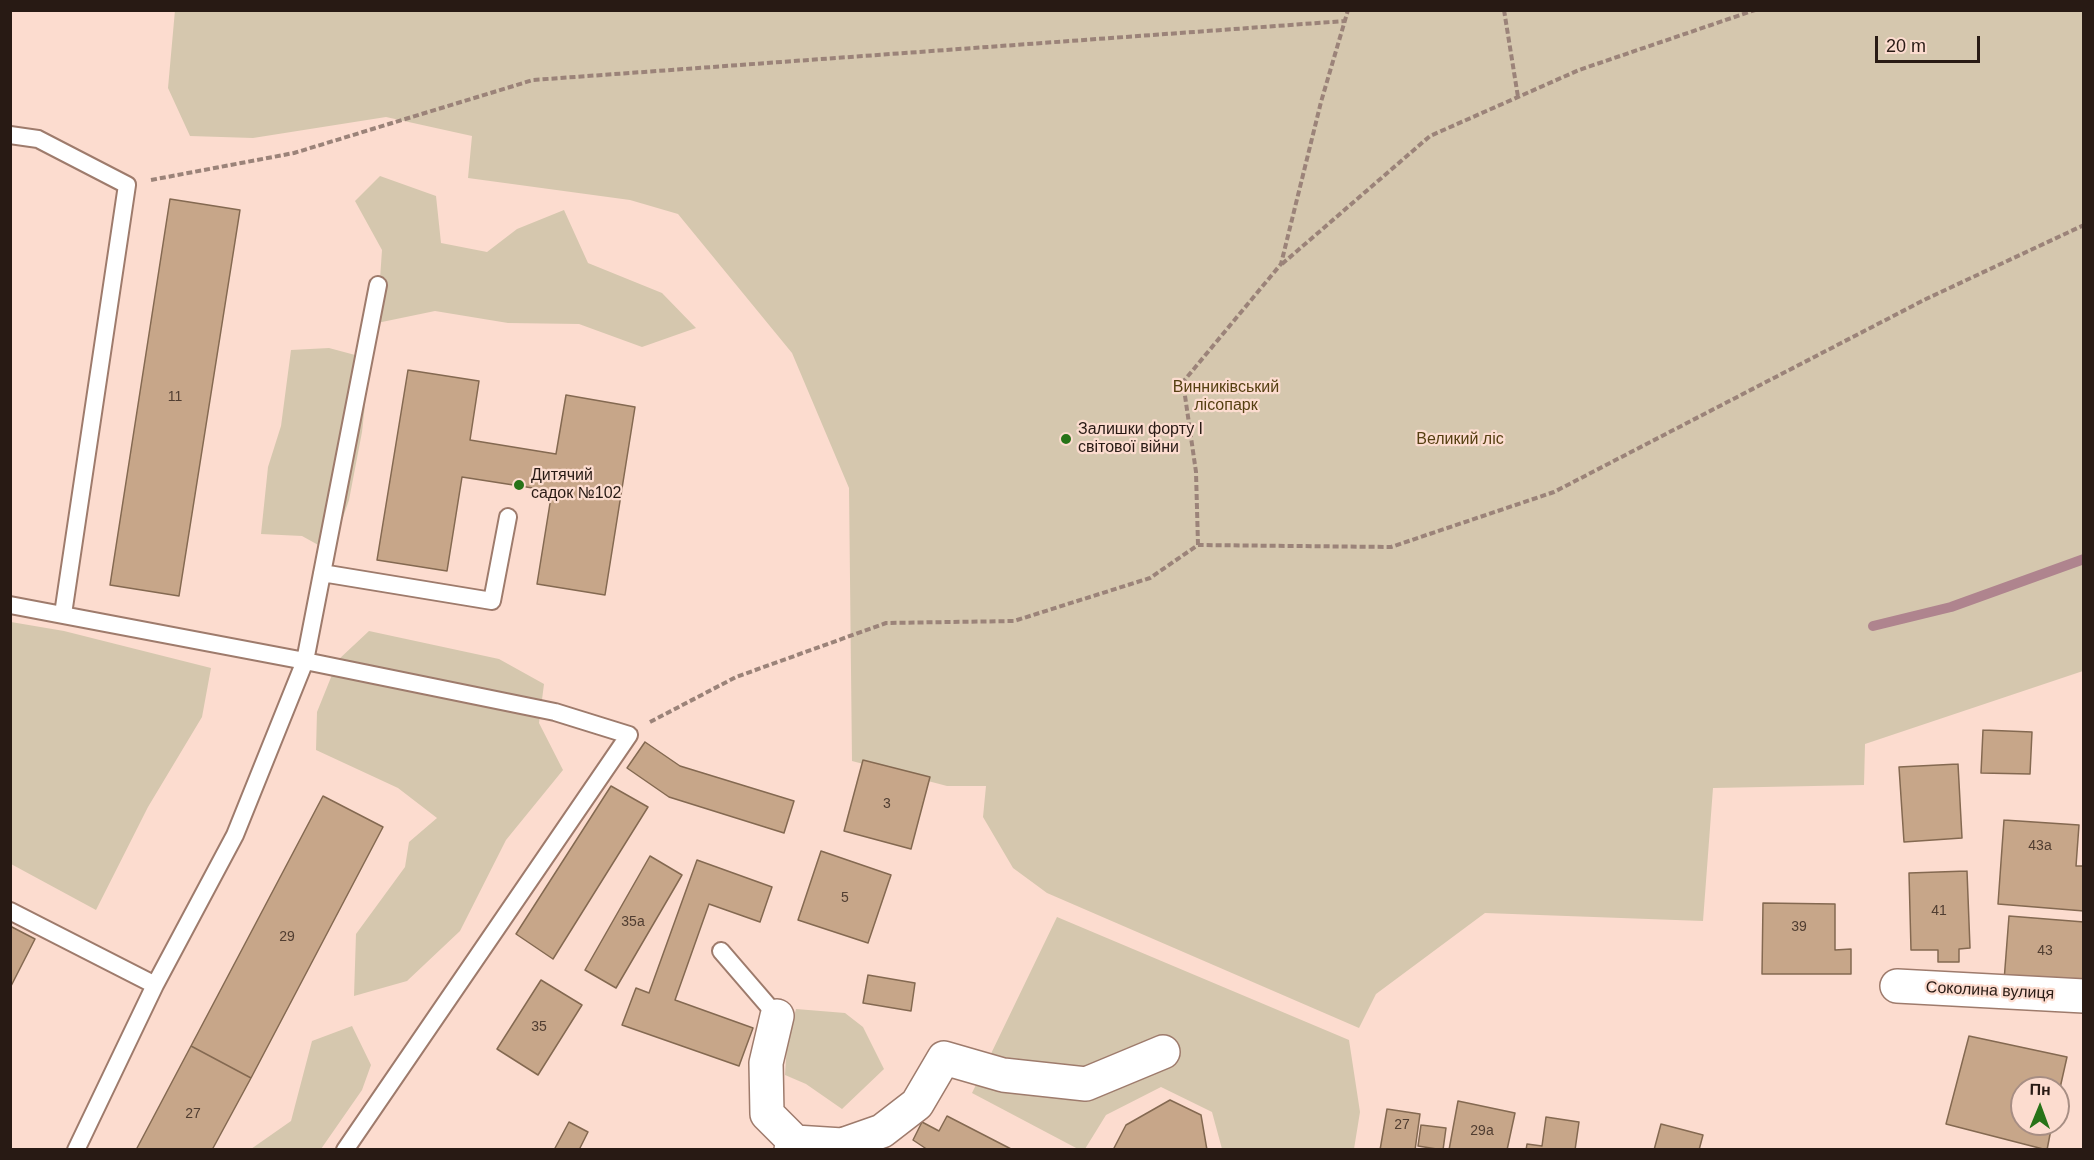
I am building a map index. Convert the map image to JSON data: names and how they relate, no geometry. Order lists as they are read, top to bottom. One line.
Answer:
{"streets":{"street":["Соколина вулиця"]},"parks":["Винниківський лісопарк","Великий ліс"],"places":["Залишки форту І світової війни","Дитячий садок №102"],"house_numbers":["11","3","43а","5","41","35а","39","29","43","35","27","27","29а"],"scale_bar":"20 m","north":"top"}
